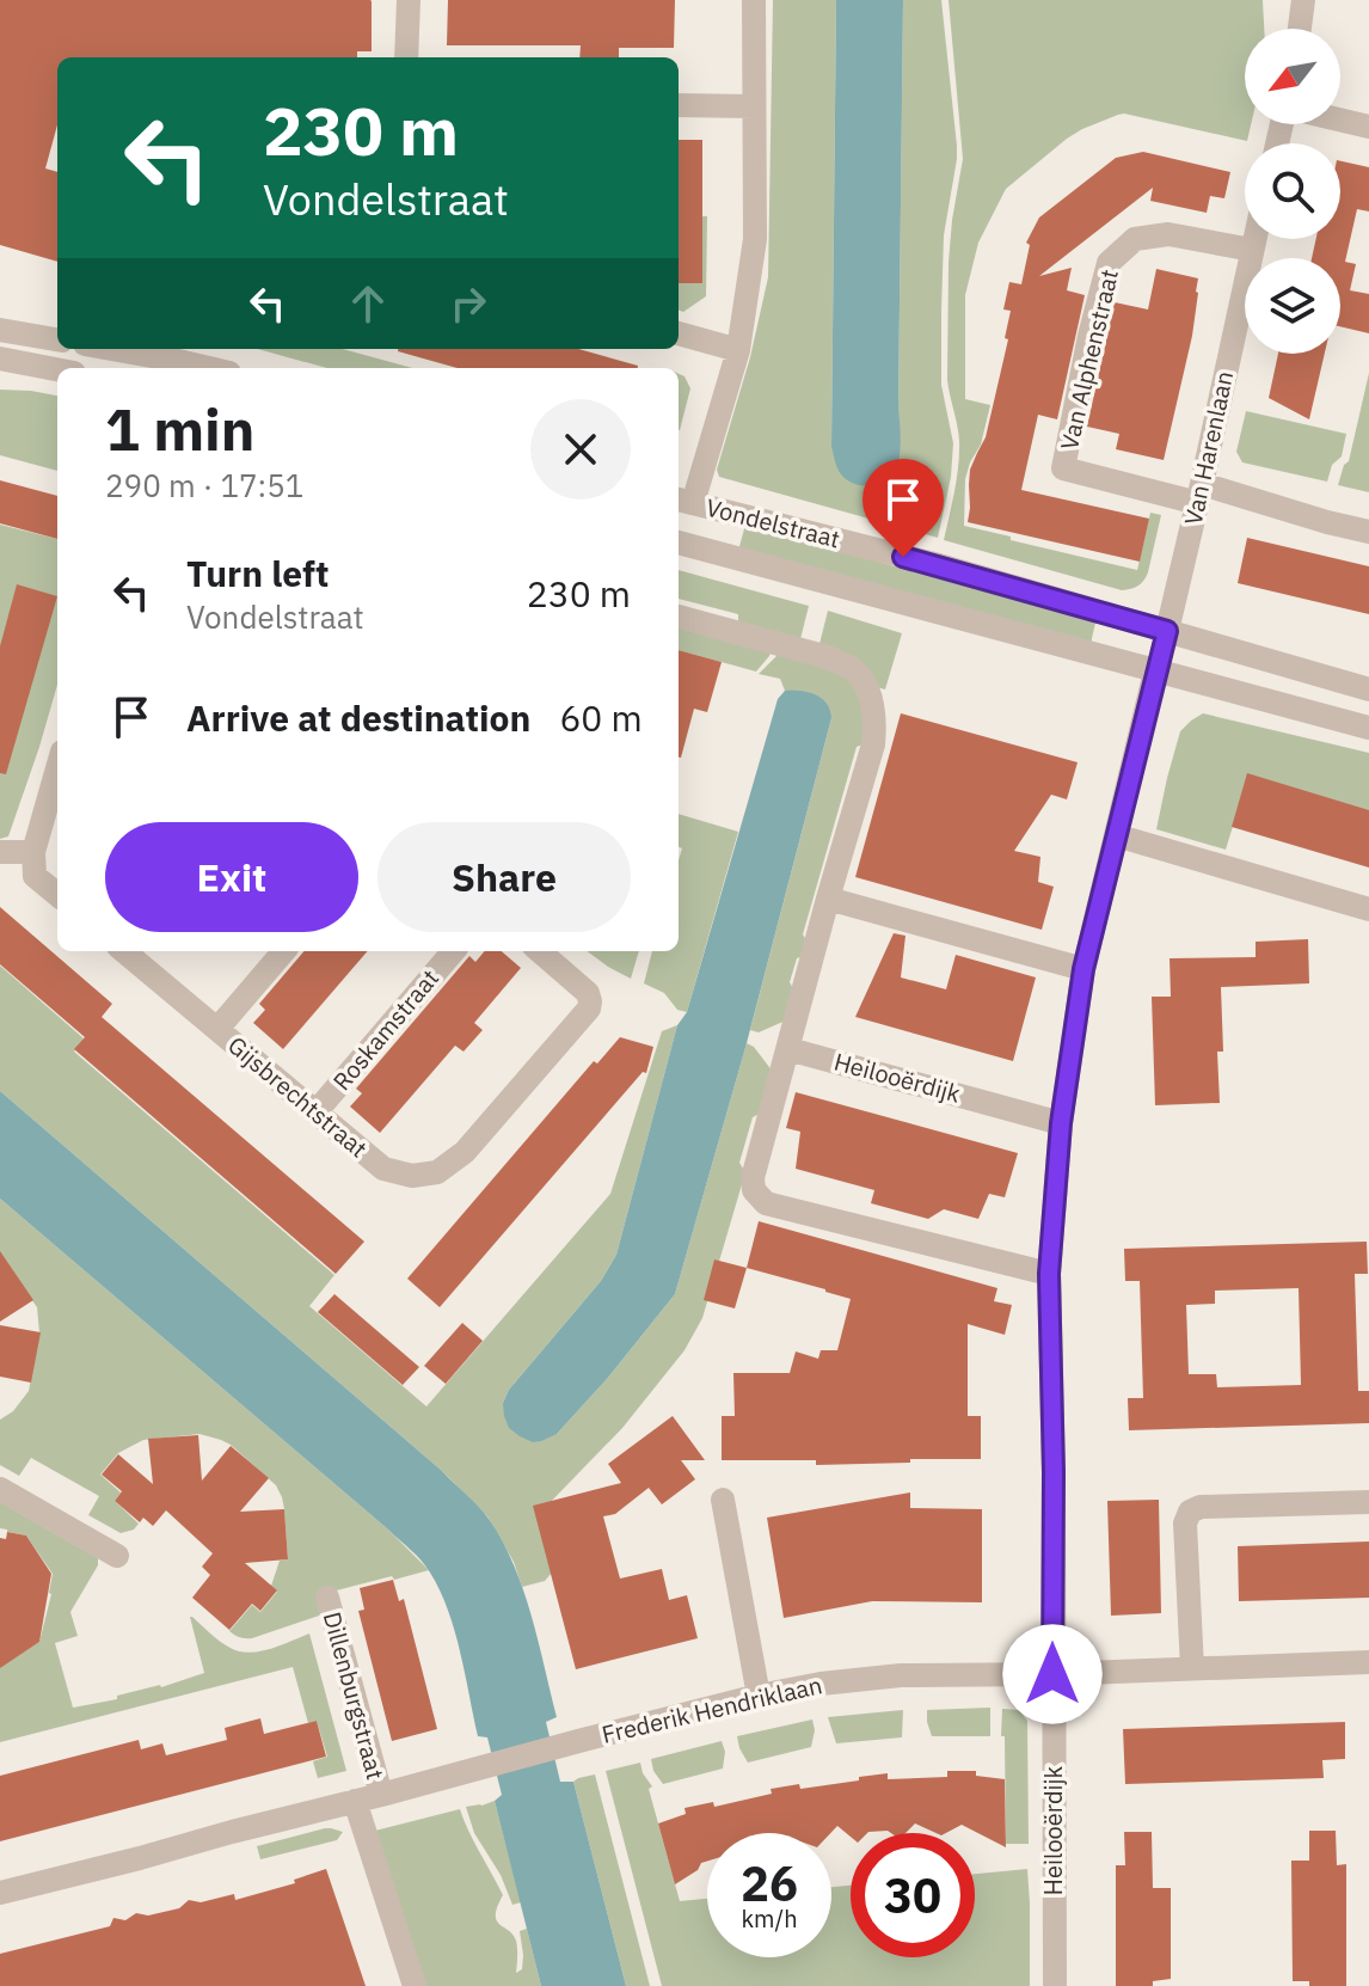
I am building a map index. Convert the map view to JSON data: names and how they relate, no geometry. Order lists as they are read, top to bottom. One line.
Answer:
{"streets":{"street":["Van Alphenstraat","Van Harenlaan","Vondelstraat","Roskamstraat","Heilooërdijk","Gijsbrechtstraat","Dillenburgstraat","Frederik Hendriklaan"]},"crossings":[["Van Alphenstraat","Van Harenlaan"],["Van Harenlaan","Vondelstraat"],["Van Harenlaan","Heilooërdijk"],["Vondelstraat","Heilooërdijk"],["Roskamstraat","Gijsbrechtstraat"],["Heilooërdijk","Frederik Hendriklaan"],["Dillenburgstraat","Frederik Hendriklaan"]],"north":"bottom left","page":{"turn":["230 m","Vondelstraat"],"heading":["1 min","290 m · 17:51"],"list":[{"name":"Turn left","note":"Vondelstraat","value":"230 m"},{"name":"Arrive at destination","value":"60 m"}],"buttons":["Exit","Share"],"speed":"26 km/h","limit":"30"}}
